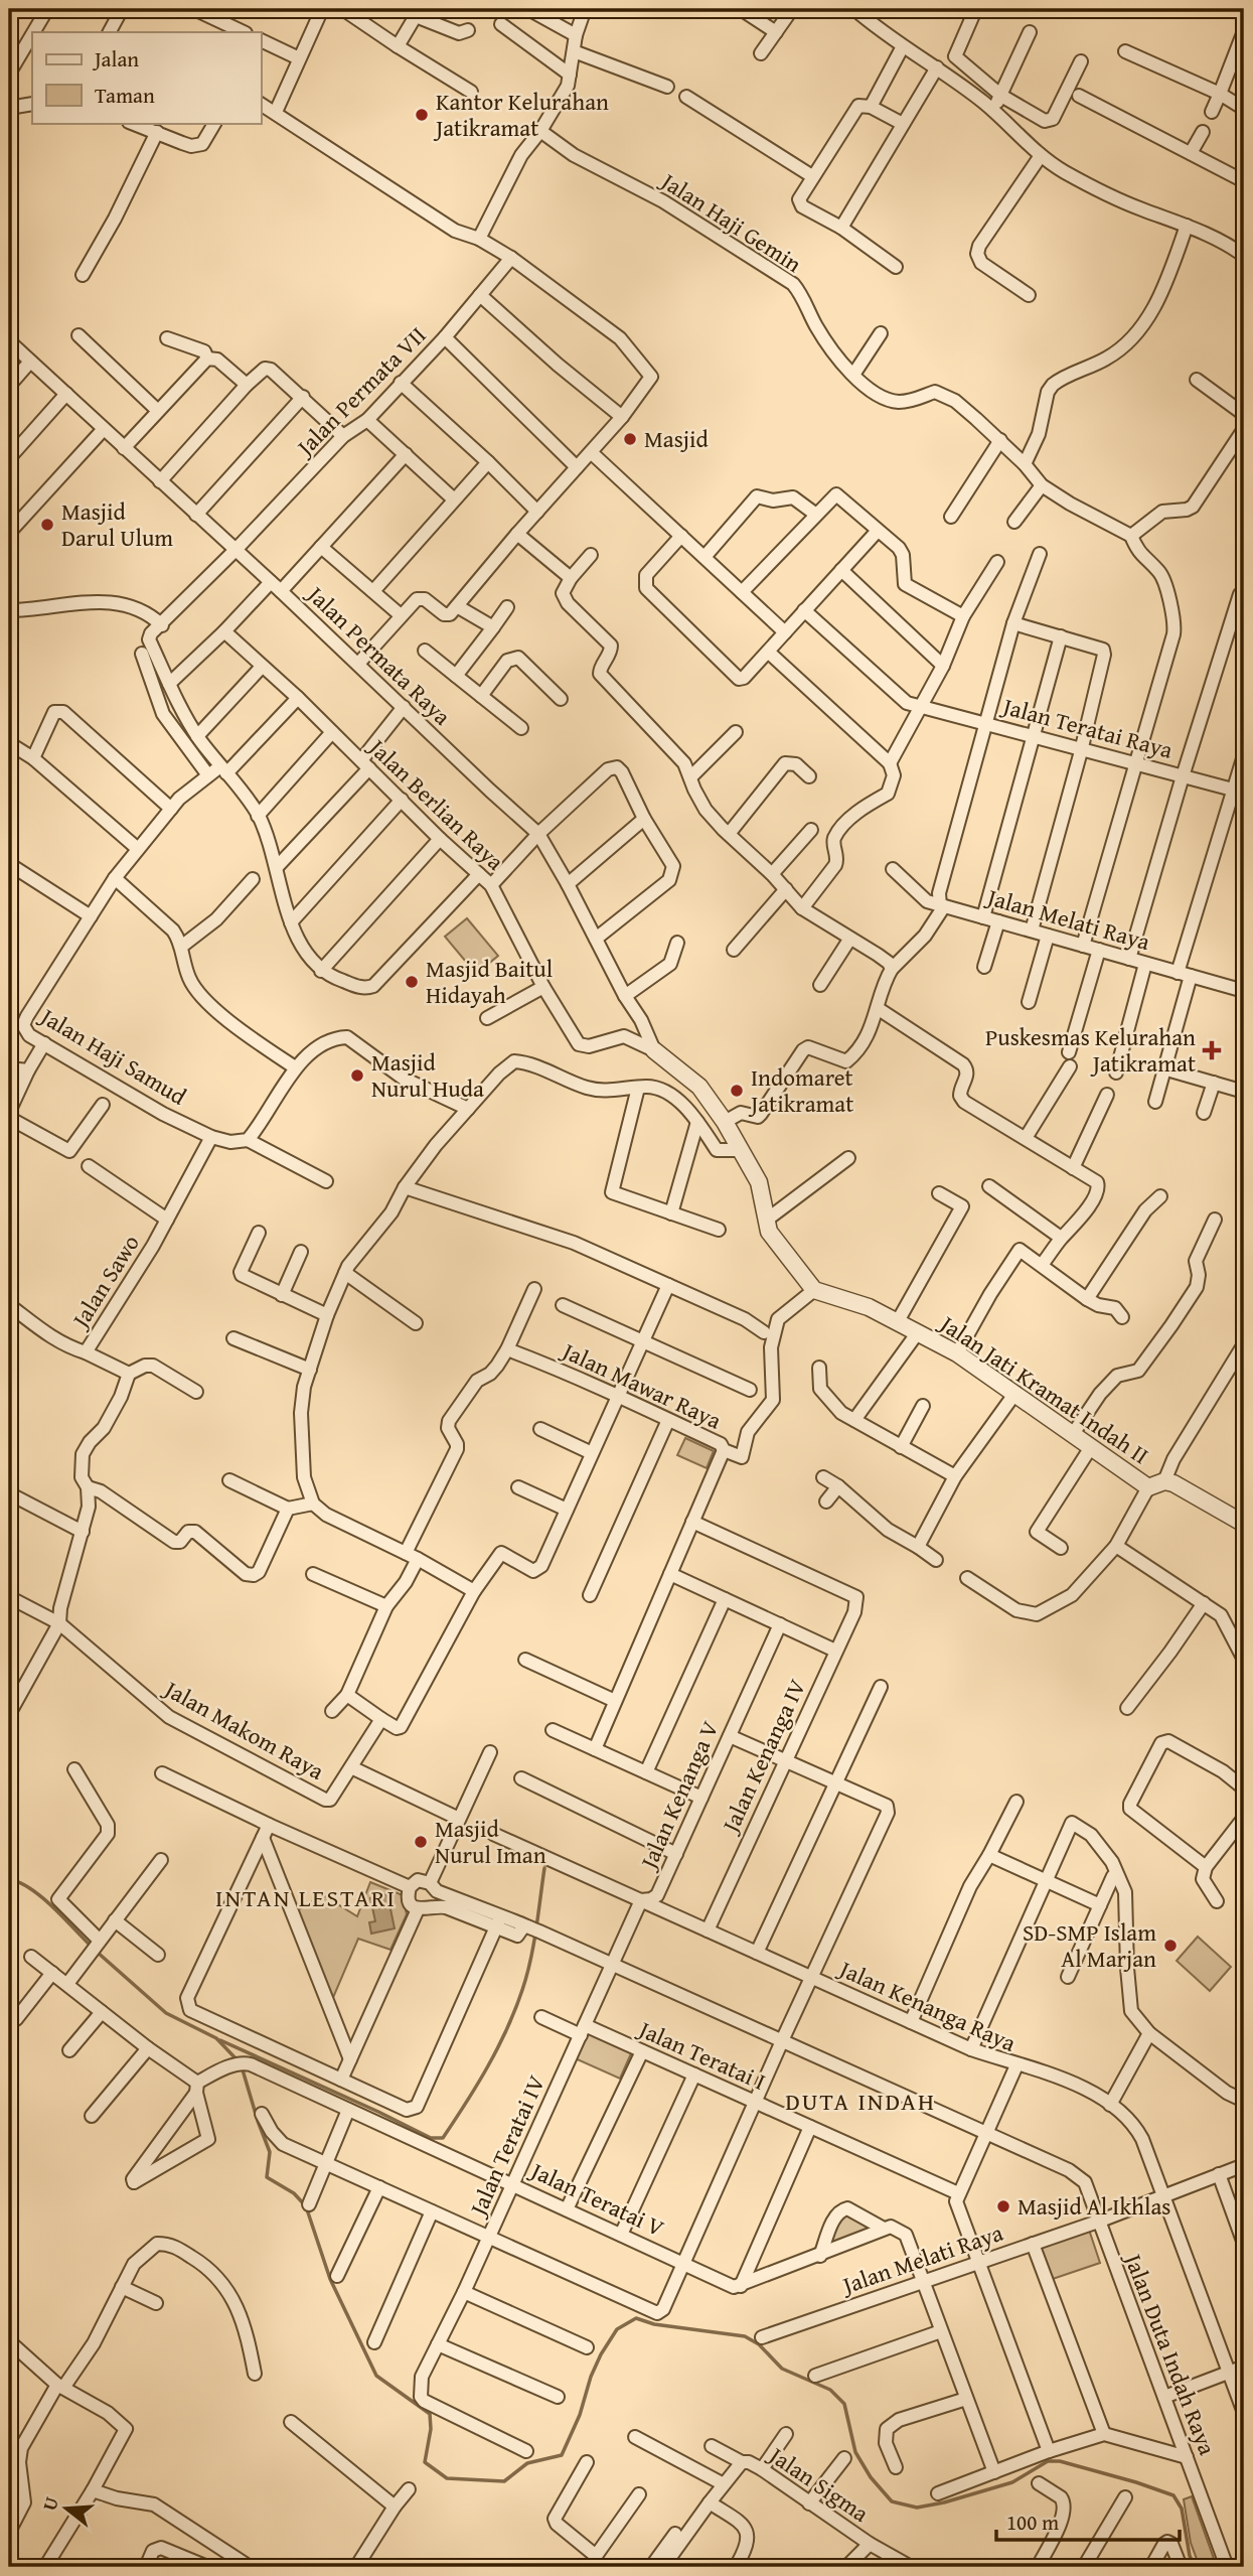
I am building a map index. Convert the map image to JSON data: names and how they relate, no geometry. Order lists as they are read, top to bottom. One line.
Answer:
{"streets":{"street":["Jalan Haji Gemin","Jalan Permata VII","Jalan Permata Raya","Jalan Teratai Raya","Jalan Berlian Raya","Jalan Melati Raya","Jalan Haji Samud","Jalan Sawo","Jalan Mawar Raya","Jalan Jati Kramat Indah II","Jalan Makom Raya","Jalan Kenanga IV","Jalan Kenanga V","Jalan Kenanga Raya","Jalan Teratai I","Jalan Teratai IV","Jalan Teratai V","Jalan Duta Indah Raya","Jalan Sigma"]},"crossings":[["Jalan Haji Gemin","Jalan Teratai Raya"],["Jalan Permata VII","Jalan Permata Raya"],["Jalan Permata Raya","Jalan Berlian Raya"],["Jalan Berlian Raya","Jalan Haji Samud"],["Jalan Melati Raya","Jalan Duta Indah Raya"],["Jalan Haji Samud","Jalan Sawo"],["Jalan Mawar Raya","Jalan Kenanga IV"],["Jalan Kenanga IV","Jalan Kenanga Raya"],["Jalan Kenanga V","Jalan Kenanga Raya"],["Jalan Kenanga V","Jalan Teratai IV"],["Jalan Kenanga Raya","Jalan Teratai I"],["Jalan Kenanga Raya","Jalan Teratai IV"],["Jalan Kenanga Raya","Jalan Duta Indah Raya"],["Jalan Teratai I","Jalan Teratai IV"],["Jalan Teratai IV","Jalan Teratai V"],["Jalan Teratai IV","Jalan Duta Indah Raya"]],"districts":["INTAN LESTARI","DUTA INDAH"],"places":{"other":["Kantor Kelurahan Jatikramat","Masjid","Masjid Darul Ulum","Masjid Baitul Hidayah","Masjid Nurul Huda","Indomaret Jatikramat","Masjid Nurul Iman","SD-SMP Islam Al Marjan","Masjid Al Ikhlas"],"health":["Puskesmas Kelurahan Jatikramat"]},"legend":["Jalan","Taman"],"scale_bar":"100 m","north":"left"}
